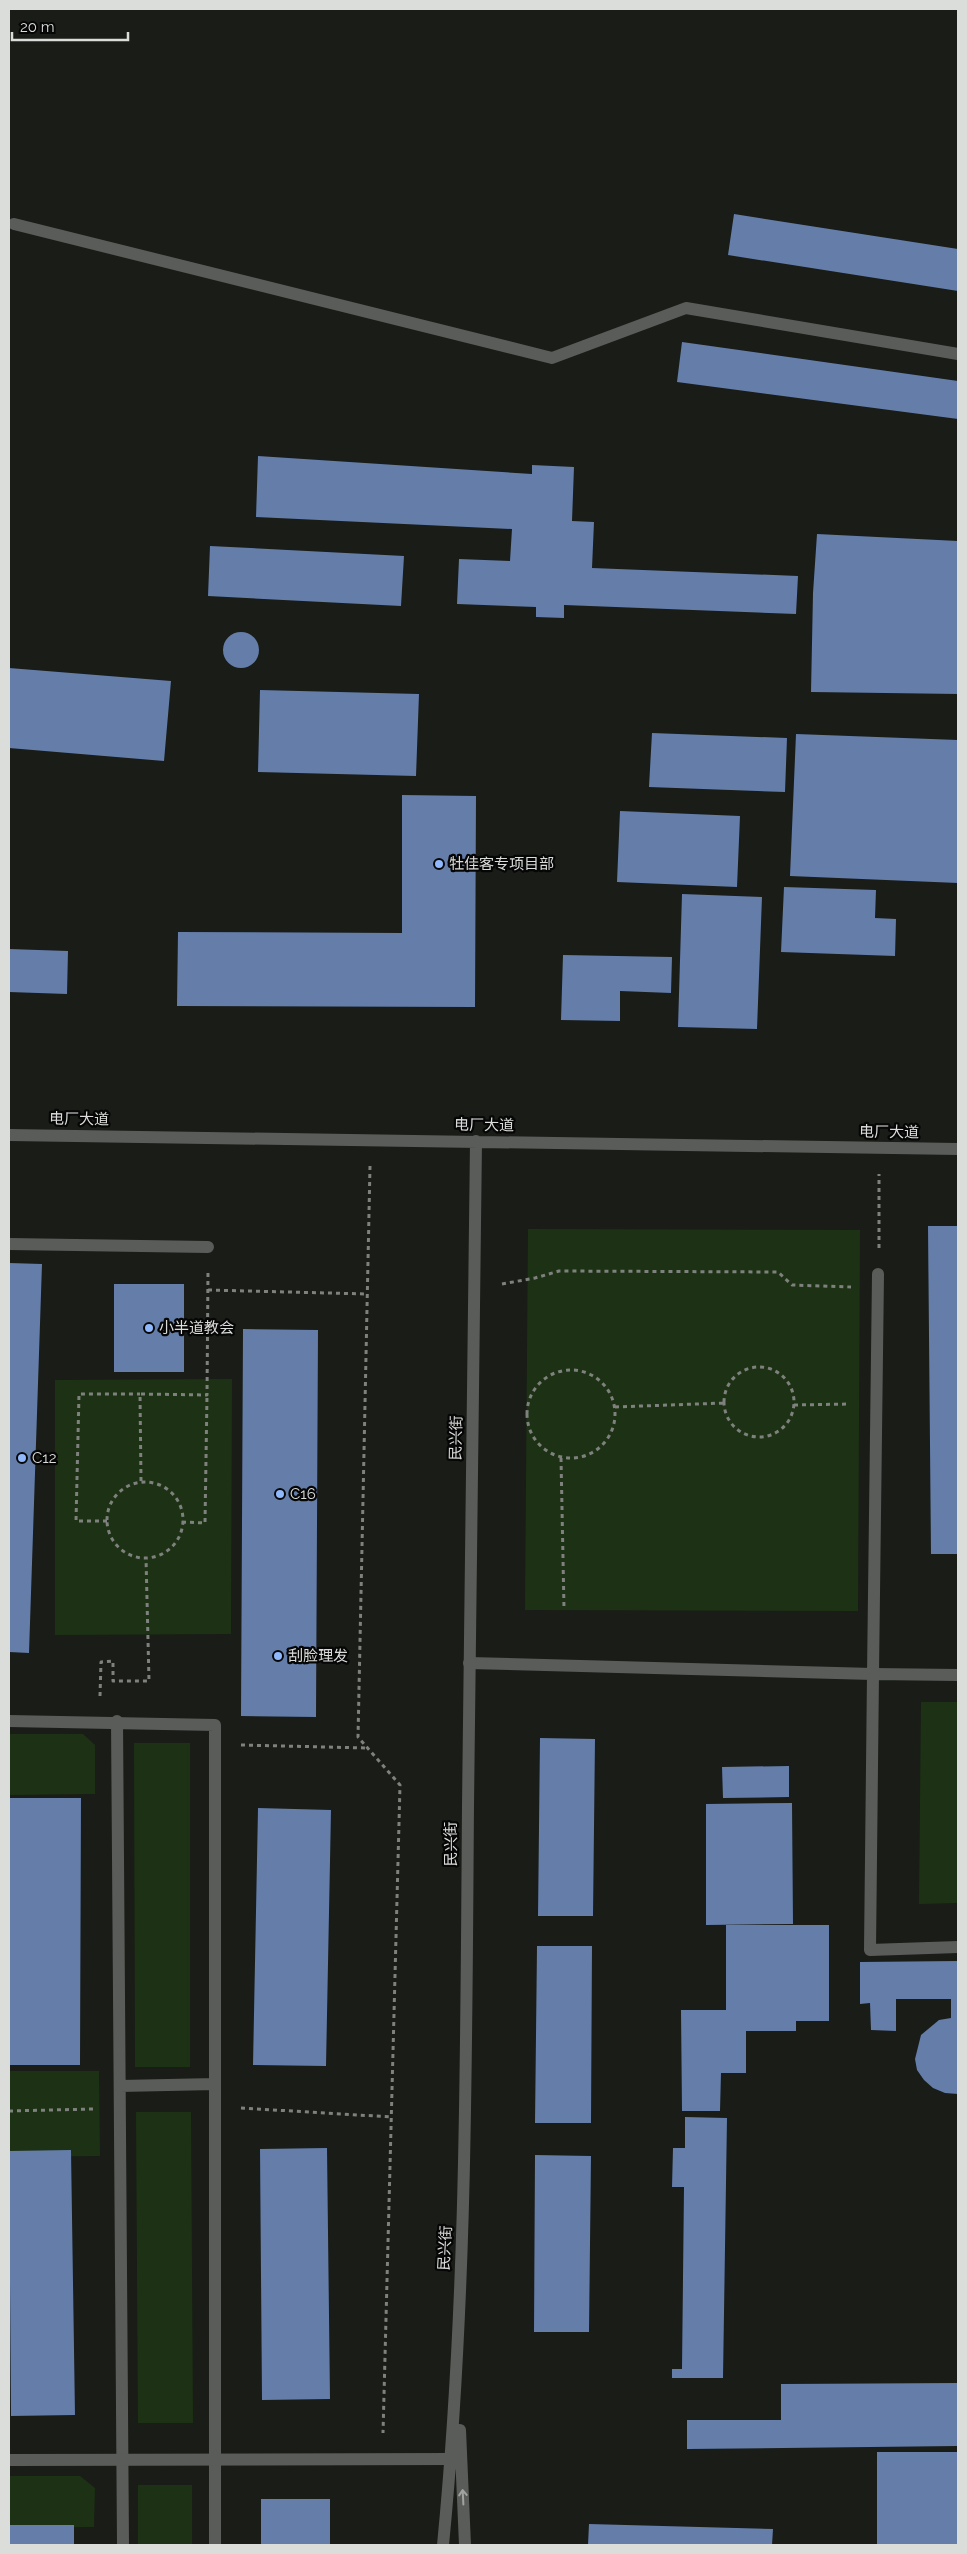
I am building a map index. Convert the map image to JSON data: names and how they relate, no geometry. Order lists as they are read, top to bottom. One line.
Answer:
{"streets":{"street":["电厂大道","民兴街"]},"crossings":[["电厂大道","民兴街"]],"places":["牡佳客专项目部","小半道教会","C12","C16","刮脸理发"],"scale_bar":"20 m"}
